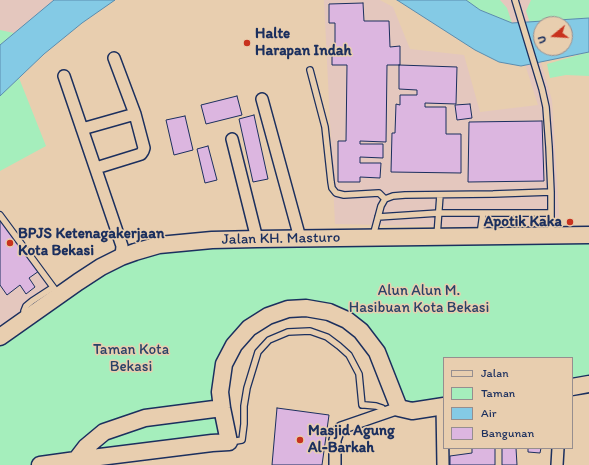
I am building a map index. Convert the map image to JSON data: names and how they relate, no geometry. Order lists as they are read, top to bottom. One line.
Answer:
{"streets":{"street":["Jalan KH. Masturo"]},"parks":["Alun Alun M. Hasibuan Kota Bekasi","Taman Kota Bekasi"],"places":["Halte Harapan Indah","Apotik Kaka","BPJS Ketenagakerjaan Kota Bekasi","Masjid Agung Al-Barkah"],"legend":["Jalan","Taman","Air","Bangunan"],"north":"left"}
